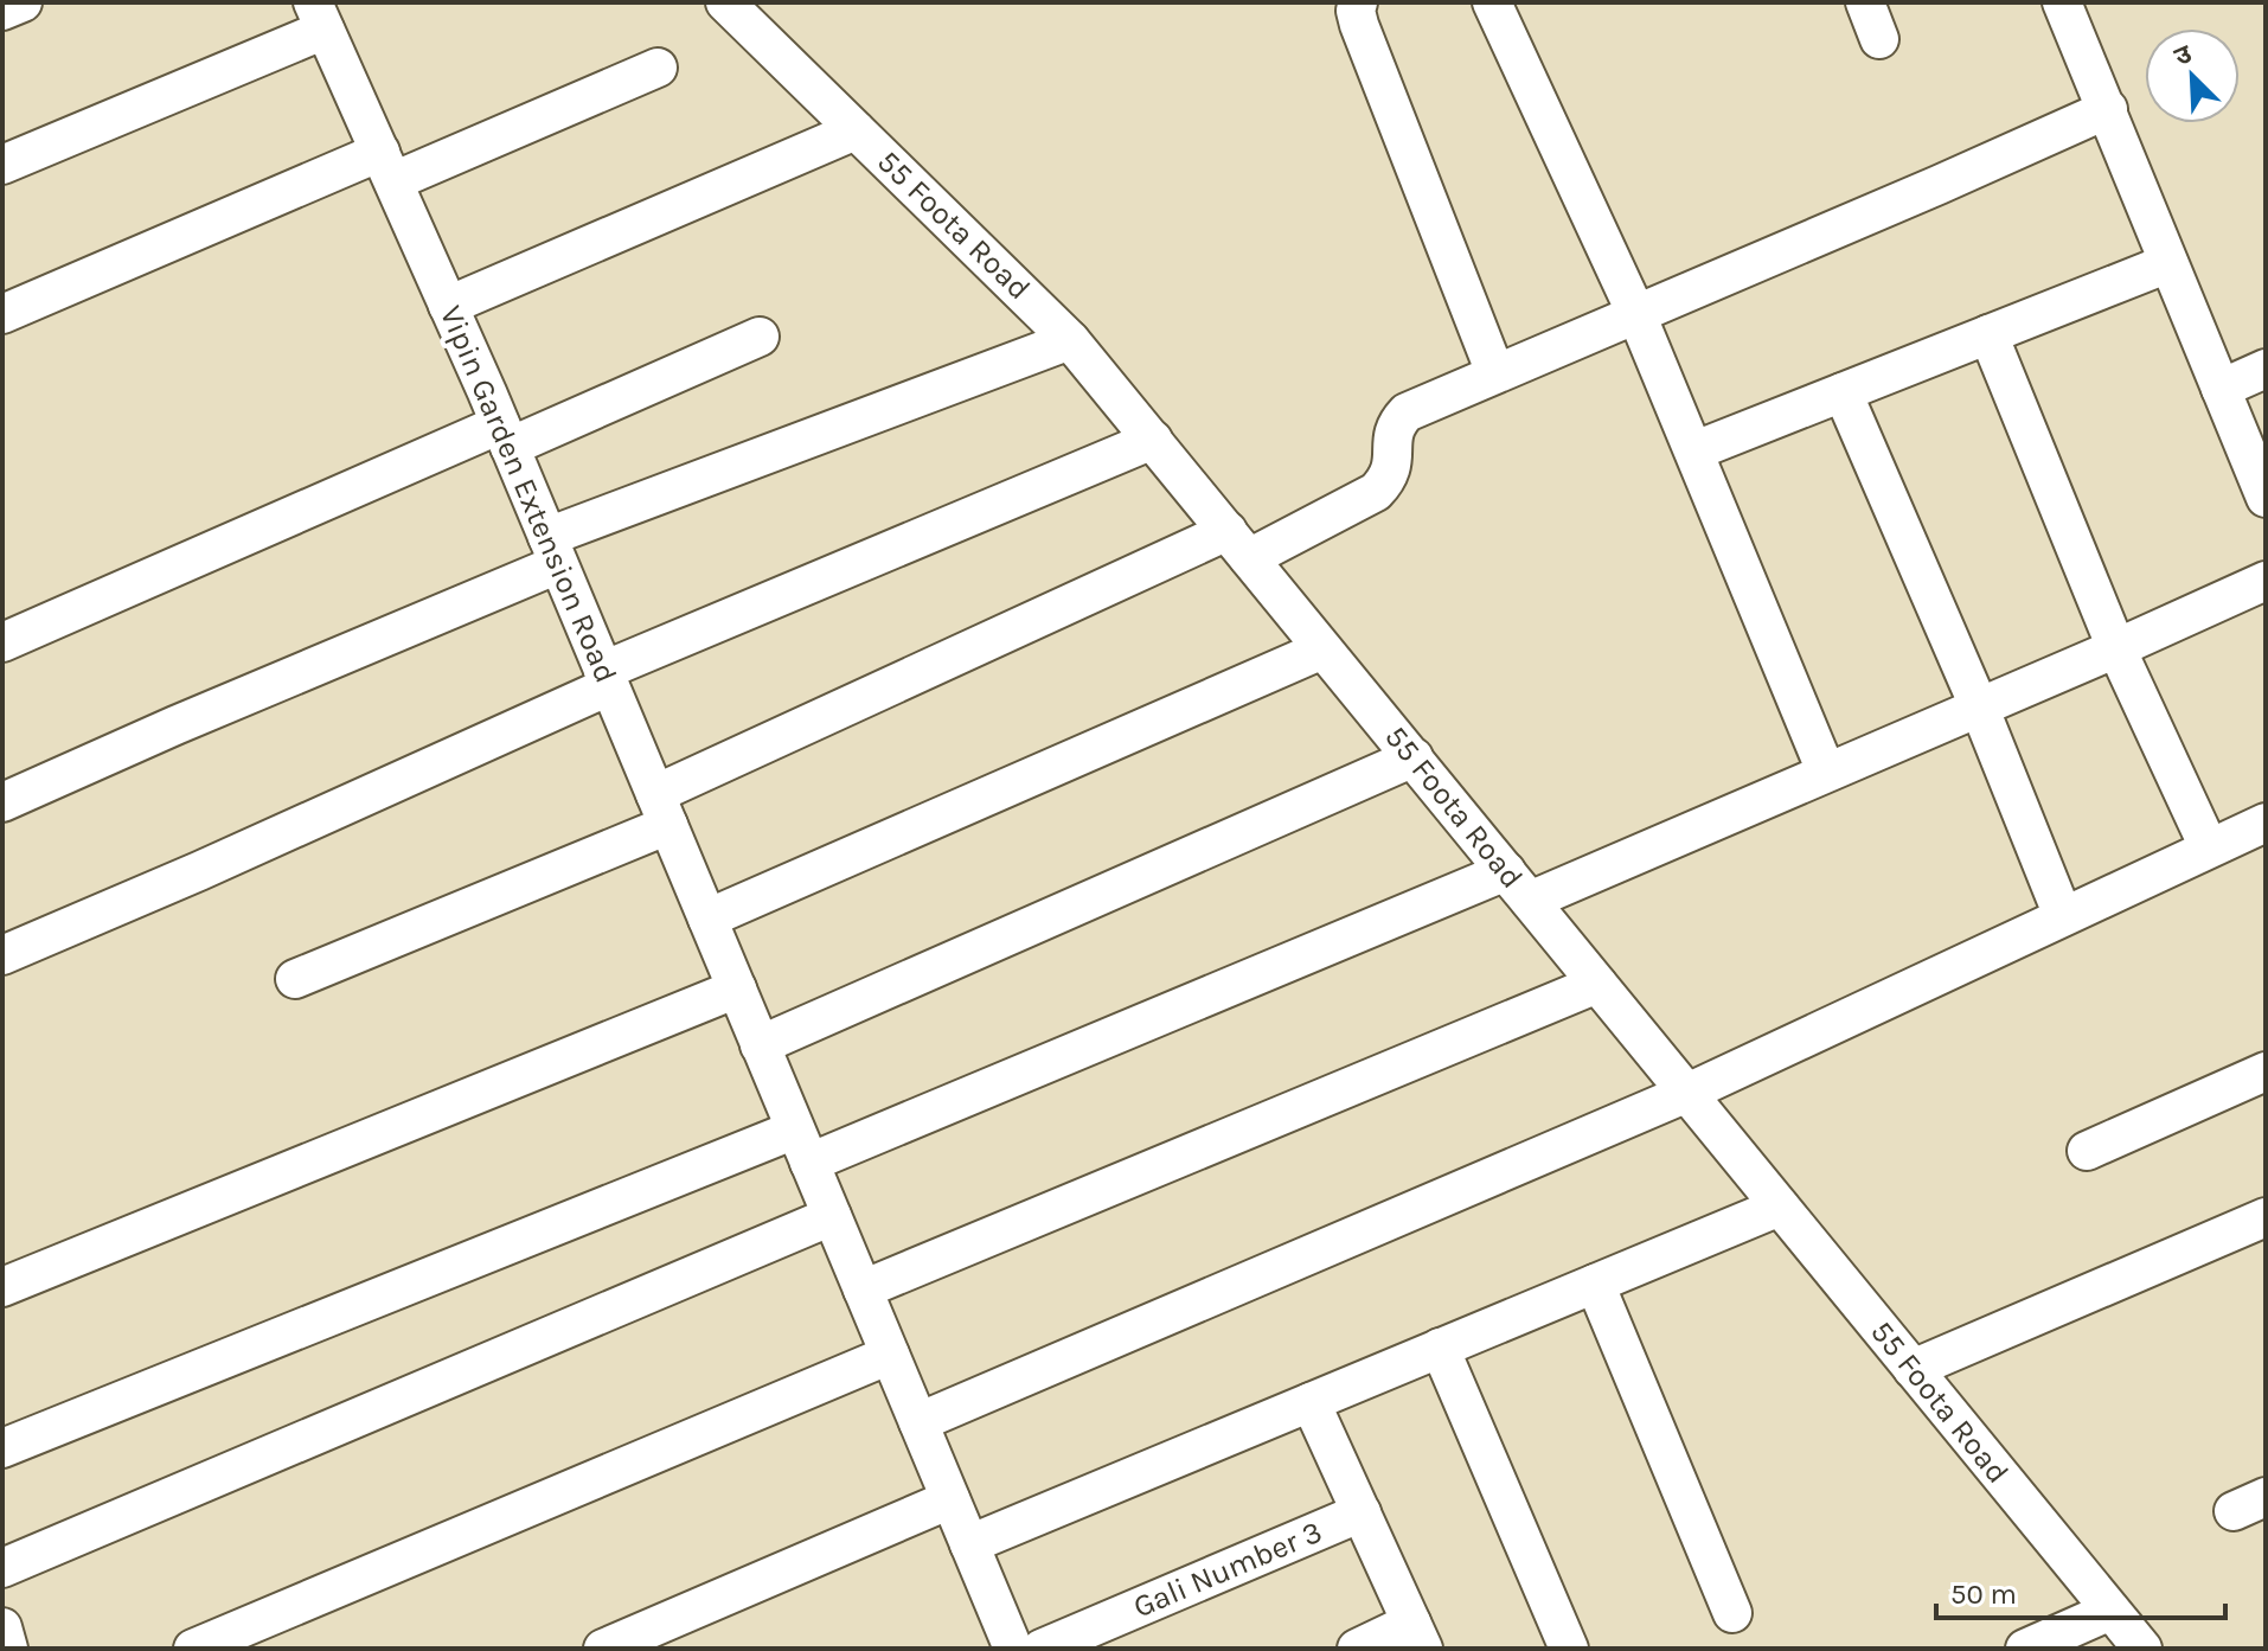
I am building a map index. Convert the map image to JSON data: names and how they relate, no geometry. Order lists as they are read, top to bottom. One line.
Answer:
{"streets":{"street":["55 Foota Road","Vipin Garden Extension Road","Gali Number 3"]},"scale_bar":"50 m","north":"top left"}
